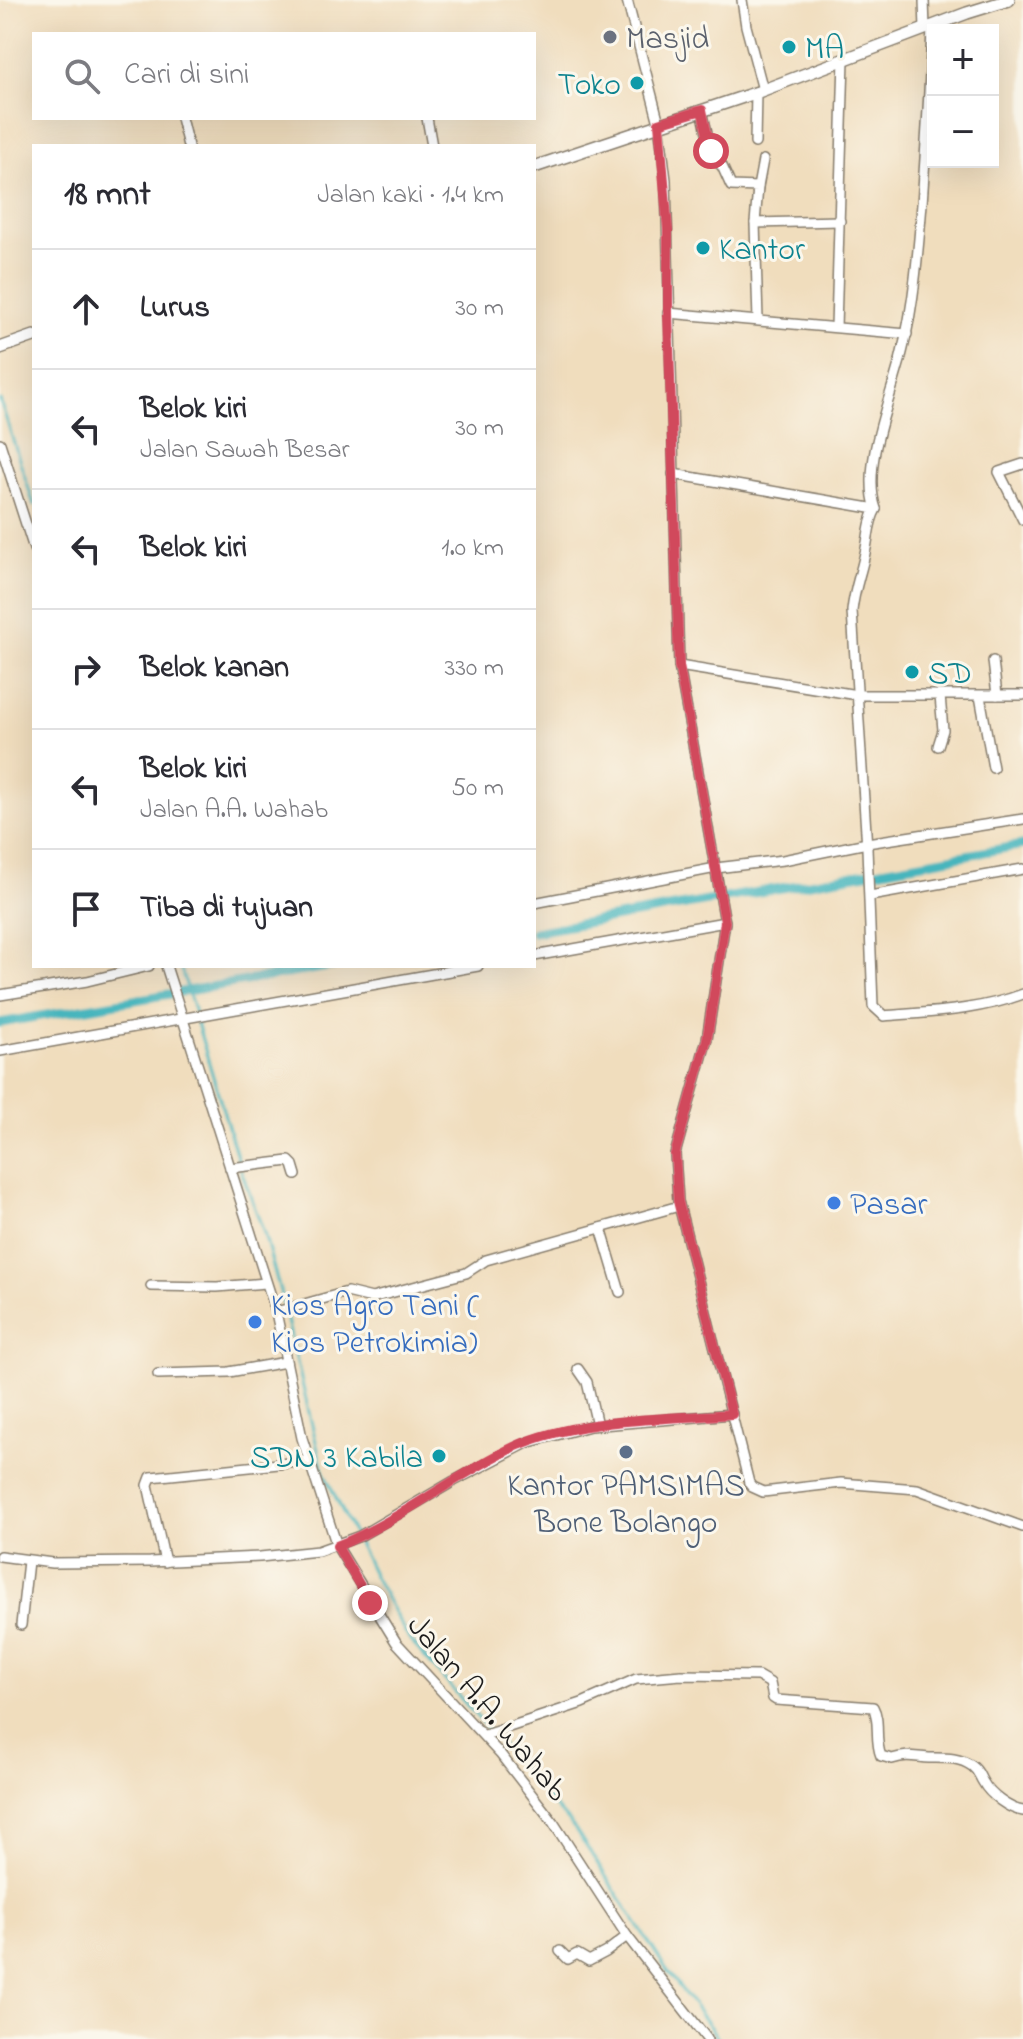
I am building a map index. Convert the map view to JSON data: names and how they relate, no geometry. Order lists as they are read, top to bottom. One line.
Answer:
{"streets":{"street":["Jalan A.A. Wahab"]},"places":["Masjid","MA","Toko","Kantor","SD","Pasar","Kios Agro Tani ( Kios Petrokimia)","Kantor PAMSIMAS Bone Bolango","SDN 3 Kabila"],"page":{"map_buttons":["+","−"],"search":"Cari di sini","heading":["18 mnt","Jalan kaki · 1.4 km"],"list":[["Lurus","30 m"],["Belok kiri","Jalan Sawah Besar","30 m"],["Belok kiri","1.0 km"],["Belok kanan","330 m"],["Belok kiri","Jalan A.A. Wahab","50 m"],"Tiba di tujuan"]}}
